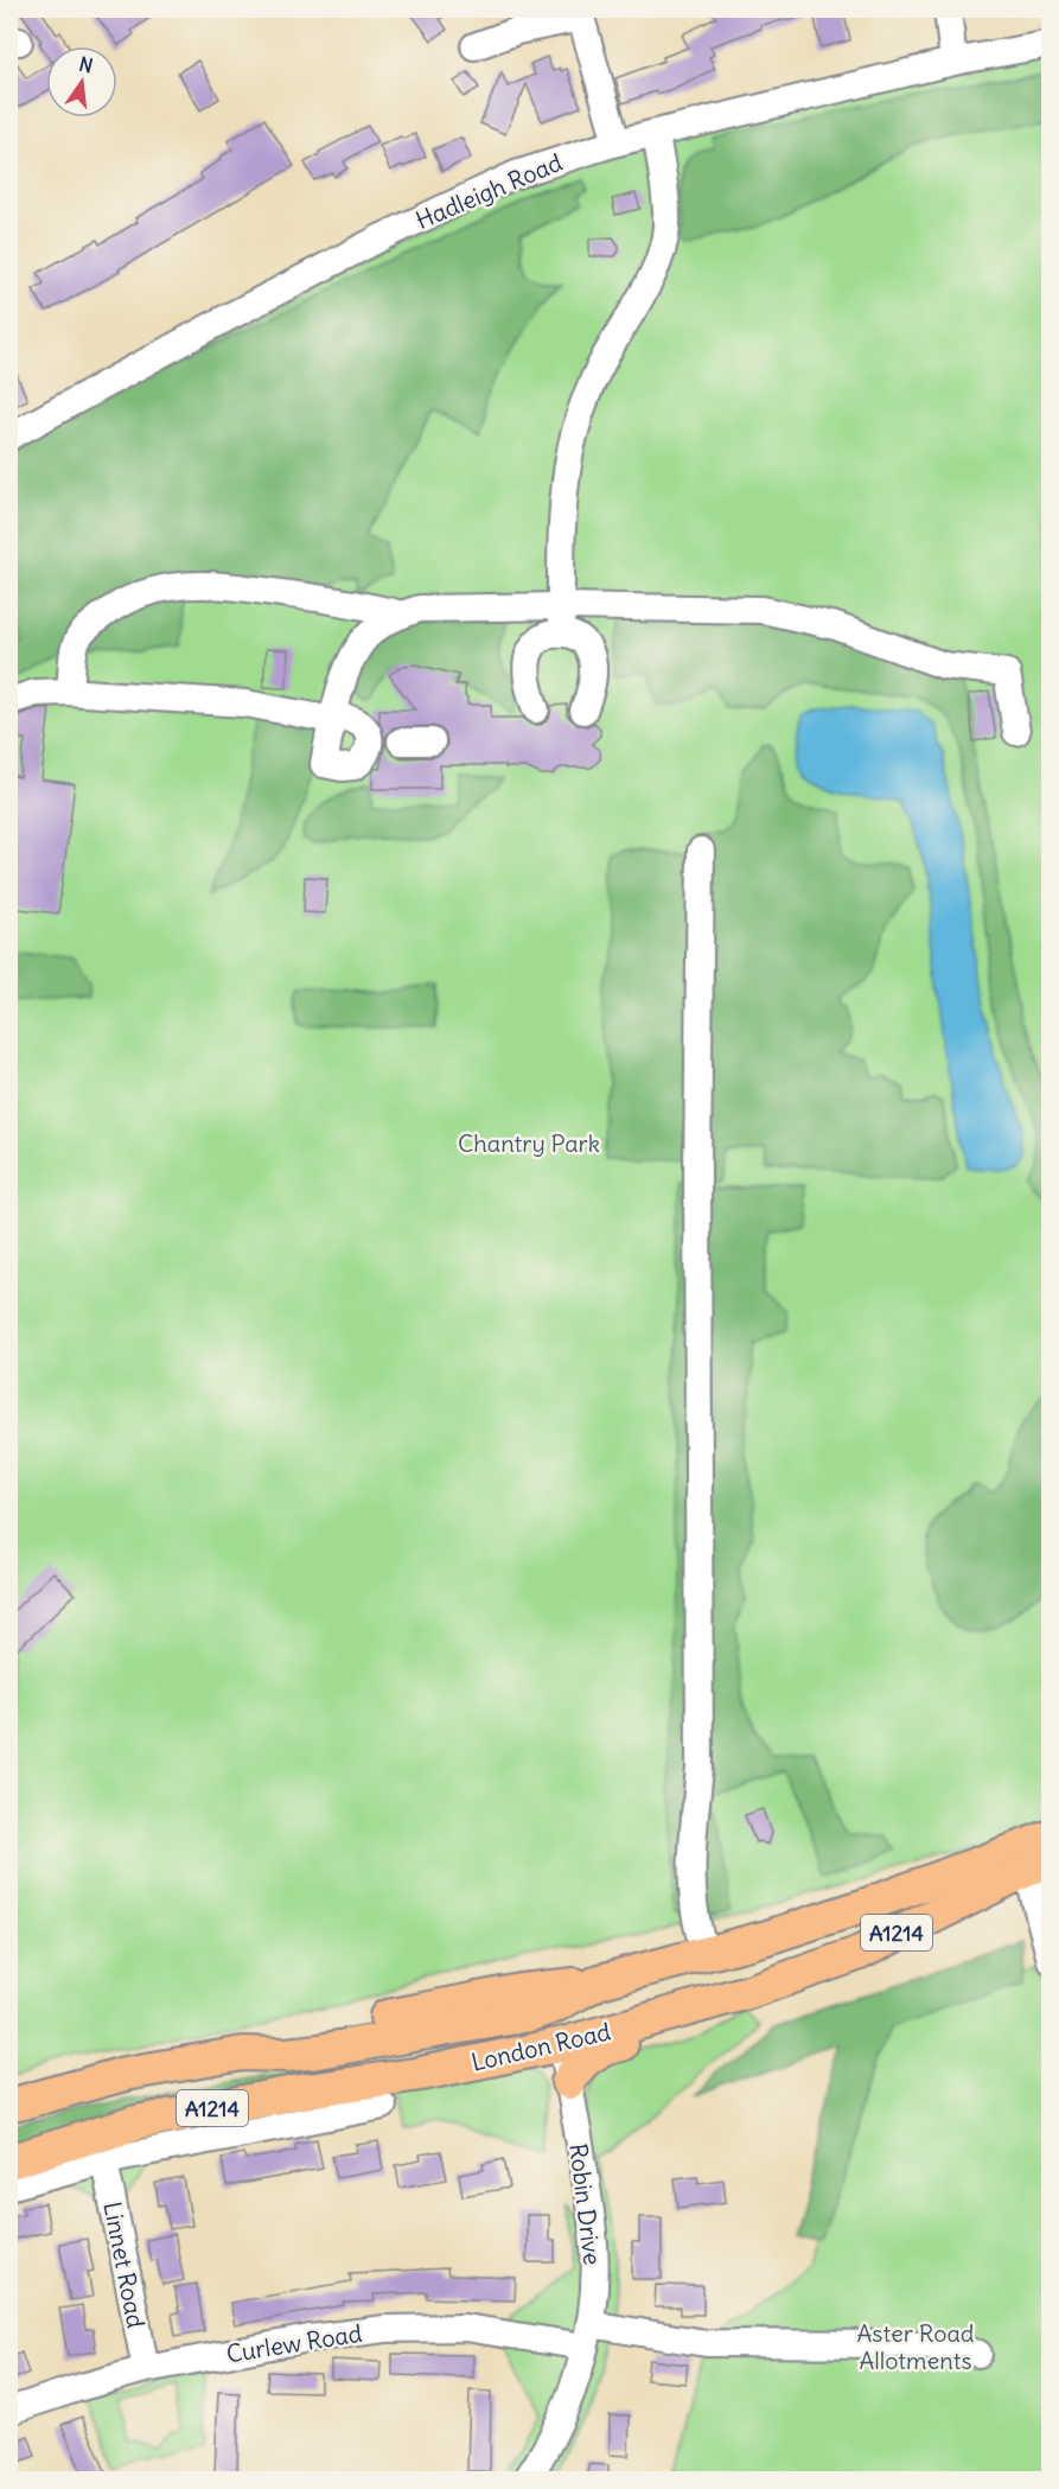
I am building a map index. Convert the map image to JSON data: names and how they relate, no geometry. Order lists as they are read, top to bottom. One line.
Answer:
{"streets":{"main road":["A1214","London Road"],"street":["Hadleigh Road","Robin Drive","Linnet Road","Curlew Road"]},"crossings":[["London Road","Robin Drive"],["Robin Drive","Curlew Road"],["Linnet Road","Curlew Road"]],"parks":["Chantry Park","Aster Road Allotments"],"north":"top"}
